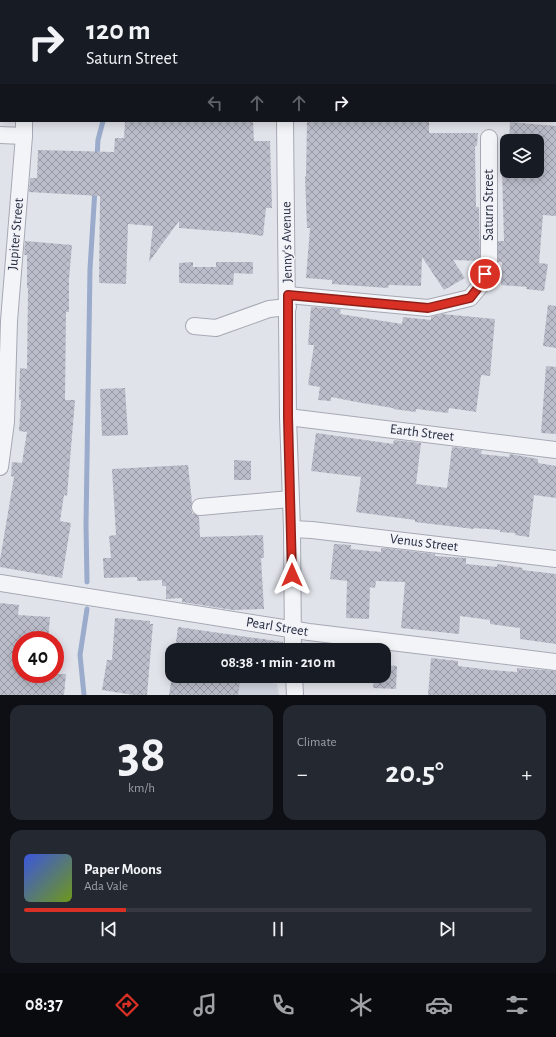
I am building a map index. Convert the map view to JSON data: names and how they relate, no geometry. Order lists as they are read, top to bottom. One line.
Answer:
{"streets":{"street":["Saturn Street","Jupiter Street","Jenny's Avenue","Earth Street","Venus Street","Pearl Street"]},"crossings":[["Saturn Street","Jenny's Avenue"],["Jenny's Avenue","Earth Street"],["Jenny's Avenue","Venus Street"],["Jenny's Avenue","Pearl Street"]],"page":{"turn":["120 m","Saturn Street"],"limit":"40","trip":"08:38 · 1 min · 210 m","tile":[["38","km/h"],"Climate"],"heat":["−","20.5°","+"],"song":["Paper Moons","Ada Vale"],"tabs":"08:37"}}
